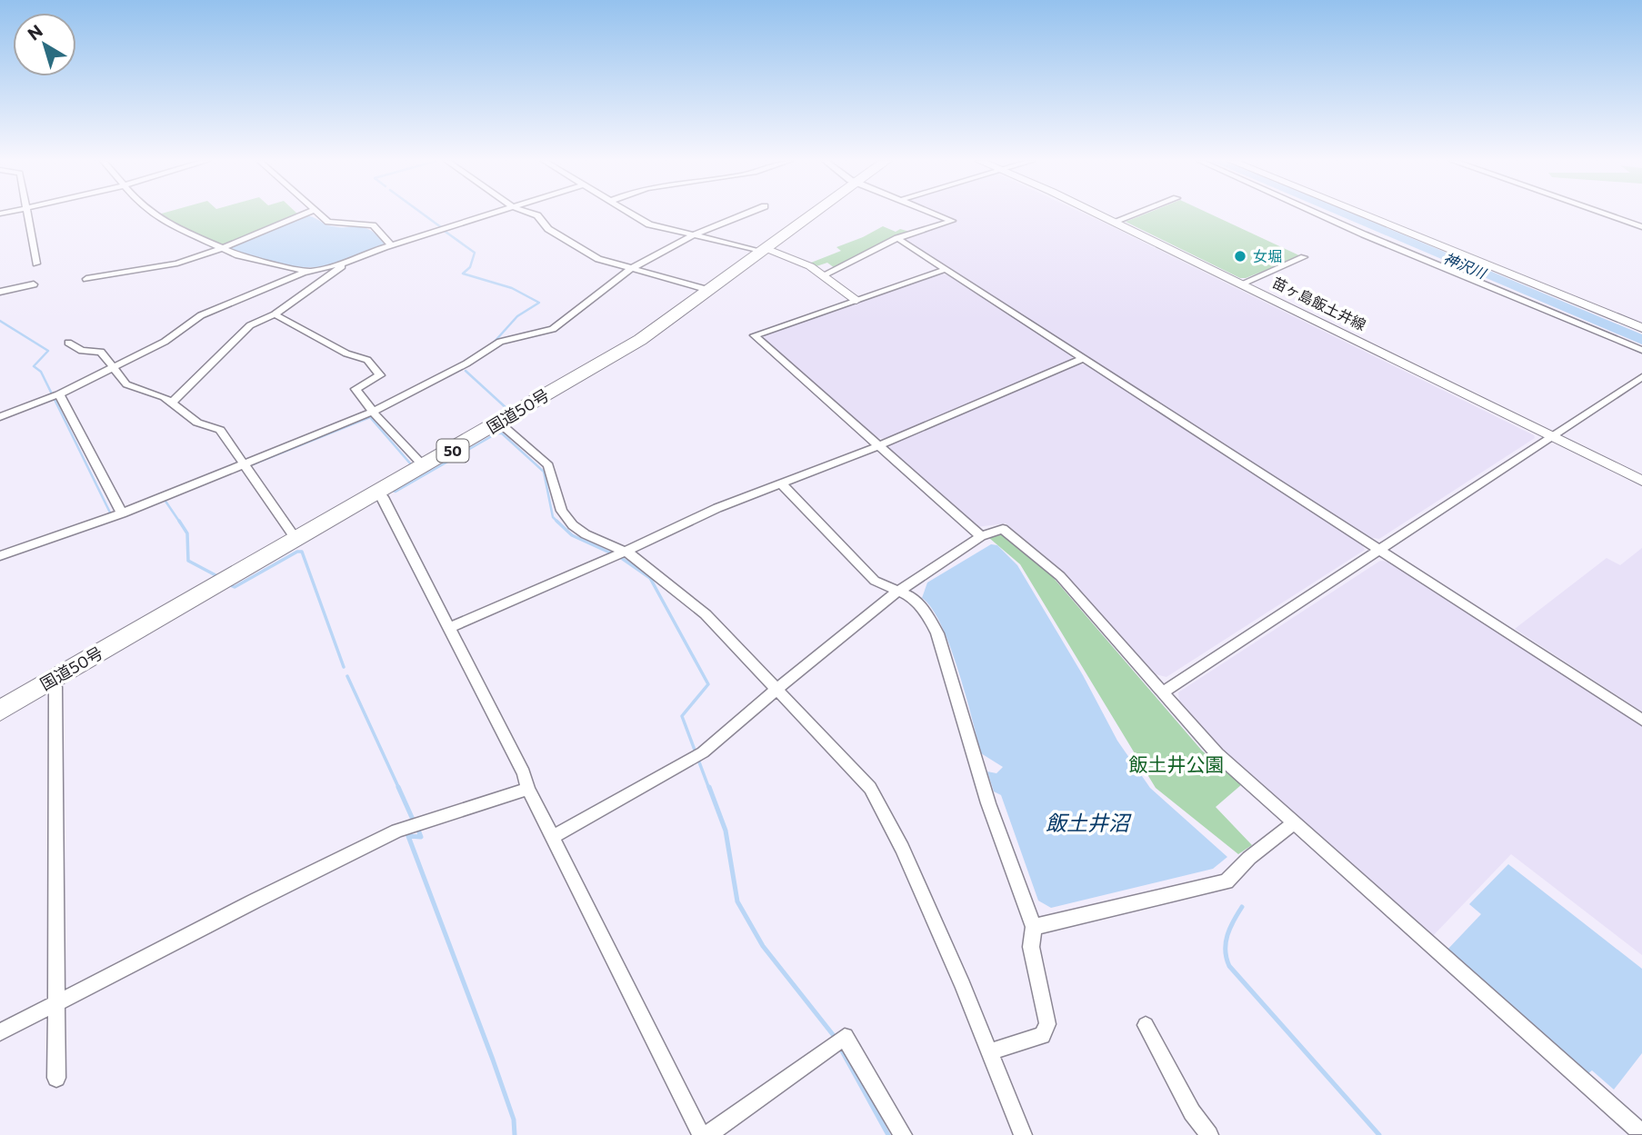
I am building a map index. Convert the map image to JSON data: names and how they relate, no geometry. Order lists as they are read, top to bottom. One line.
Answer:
{"streets":{"highway":["国道50号","50"],"main road":["苗ヶ島飯土井線"]},"water":["神沢川","飯土井沼"],"parks":["飯土井公園"],"places":["女堀"],"north":"top left"}
